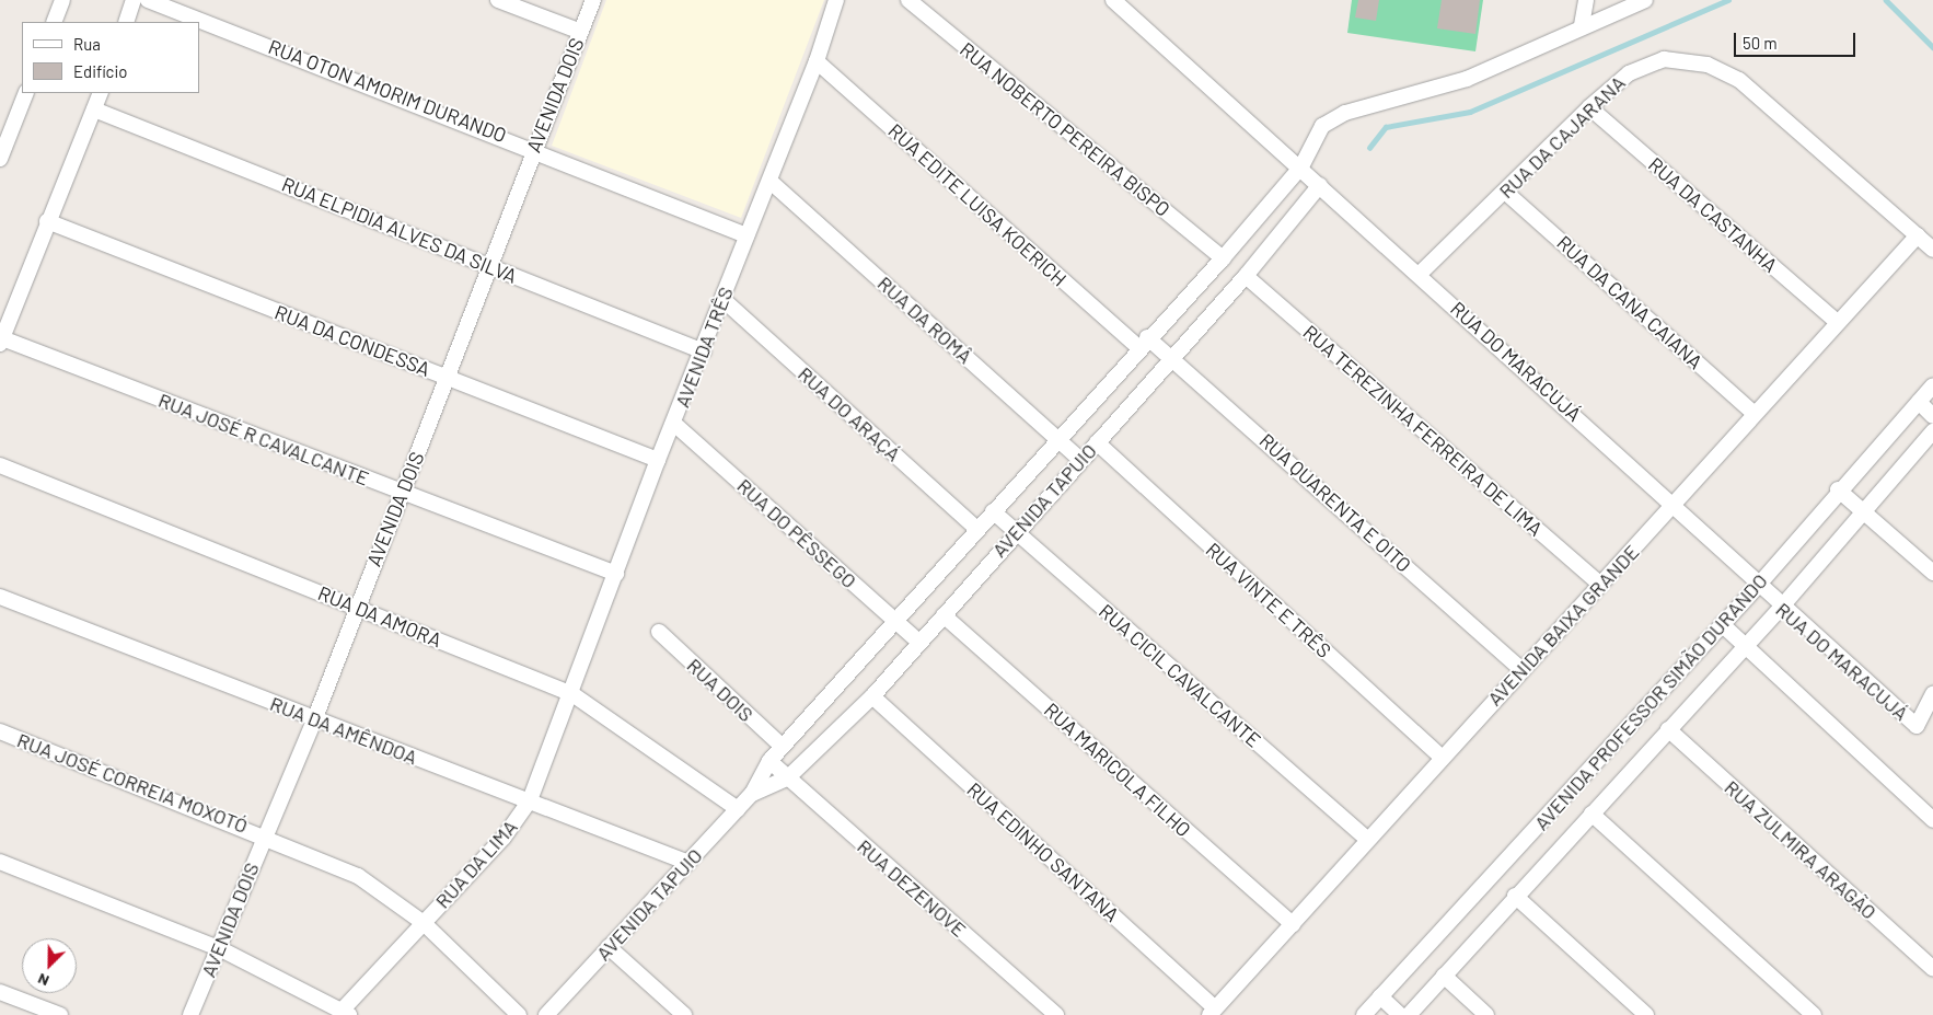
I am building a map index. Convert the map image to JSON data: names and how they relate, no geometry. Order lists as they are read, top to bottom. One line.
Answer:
{"streets":{"street":["RUA OTON AMORIM DURANDO","AVENIDA DOIS","RUA NOBERTO PEREIRA BISPO","RUA DA CAJARANA","RUA EDITE LUISA KOERICH","RUA DA CASTANHA","RUA ELPIDIA ALVES DA SILVA","RUA DA CANA CAIANA","RUA DA ROMÂ","RUA DA CONDESSA","AVENIDA TRÊS","RUA DO MARACUJÁ","RUA DO ARAÇÁ","RUA TEREZINHA FERREIRA DE LIMA","RUA JOSÉ R CAVALCANTE","AVENIDA TAPUIO","RUA QUARENTA E OITO","RUA DO PÊSSEGO","RUA VINTE E TRÊS","RUA DA AMORA","AVENIDA BAIXA GRANDE","RUA CICIL CAVALCANTE","RUA DOIS","AVENIDA PROFESSOR SIMÃO DURANDO","RUA DA AMÊNDOA","RUA MARICOLA FILHO","RUA JOSÉ CORREIA MOXOTÓ","RUA ZULMIRA ARAGÃO","RUA EDINHO SANTANA","RUA DA LIMA","RUA DEZENOVE"]},"crossings":[["RUA OTON AMORIM DURANDO","AVENIDA DOIS"],["RUA OTON AMORIM DURANDO","AVENIDA TRÊS"],["AVENIDA DOIS","RUA ELPIDIA ALVES DA SILVA"],["AVENIDA DOIS","RUA DA CONDESSA"],["AVENIDA DOIS","RUA JOSÉ R CAVALCANTE"],["AVENIDA DOIS","RUA DA AMORA"],["AVENIDA DOIS","RUA DA AMÊNDOA"],["AVENIDA DOIS","RUA JOSÉ CORREIA MOXOTÓ"],["RUA NOBERTO PEREIRA BISPO","AVENIDA TAPUIO"],["RUA DA CAJARANA","RUA DA CASTANHA"],["RUA DA CAJARANA","RUA DA CANA CAIANA"],["RUA DA CAJARANA","RUA DO MARACUJÁ"],["RUA DA CAJARANA","AVENIDA BAIXA GRANDE"],["RUA EDITE LUISA KOERICH","AVENIDA TRÊS"],["RUA EDITE LUISA KOERICH","AVENIDA TAPUIO"],["RUA EDITE LUISA KOERICH","RUA QUARENTA E OITO"],["RUA DA CASTANHA","AVENIDA BAIXA GRANDE"],["RUA ELPIDIA ALVES DA SILVA","AVENIDA TRÊS"],["RUA DA CANA CAIANA","AVENIDA BAIXA GRANDE"],["RUA DA ROMÂ","AVENIDA TRÊS"],["RUA DA ROMÂ","AVENIDA TAPUIO"],["RUA DA CONDESSA","AVENIDA TRÊS"],["AVENIDA TRÊS","RUA DO ARAÇÁ"],["AVENIDA TRÊS","RUA JOSÉ R CAVALCANTE"],["AVENIDA TRÊS","RUA DO PÊSSEGO"],["AVENIDA TRÊS","RUA DA AMORA"],["AVENIDA TRÊS","RUA DA LIMA"],["RUA DO MARACUJÁ","AVENIDA TAPUIO"],["RUA DO MARACUJÁ","AVENIDA BAIXA GRANDE"],["RUA DO MARACUJÁ","AVENIDA PROFESSOR SIMÃO DURANDO"],["RUA DO ARAÇÁ","AVENIDA TAPUIO"],["RUA TEREZINHA FERREIRA DE LIMA","AVENIDA TAPUIO"],["RUA TEREZINHA FERREIRA DE LIMA","AVENIDA BAIXA GRANDE"],["AVENIDA TAPUIO","RUA QUARENTA E OITO"],["AVENIDA TAPUIO","RUA DO PÊSSEGO"],["AVENIDA TAPUIO","RUA VINTE E TRÊS"],["AVENIDA TAPUIO","RUA DA AMORA"],["AVENIDA TAPUIO","RUA CICIL CAVALCANTE"],["AVENIDA TAPUIO","RUA DOIS"],["AVENIDA TAPUIO","RUA DA AMÊNDOA"],["AVENIDA TAPUIO","RUA MARICOLA FILHO"],["AVENIDA TAPUIO","RUA EDINHO SANTANA"],["AVENIDA TAPUIO","RUA DEZENOVE"],["RUA QUARENTA E OITO","AVENIDA BAIXA GRANDE"],["RUA VINTE E TRÊS","AVENIDA BAIXA GRANDE"],["RUA DA AMORA","RUA DA LIMA"],["AVENIDA BAIXA GRANDE","RUA CICIL CAVALCANTE"],["AVENIDA BAIXA GRANDE","RUA MARICOLA FILHO"],["AVENIDA BAIXA GRANDE","RUA EDINHO SANTANA"],["AVENIDA PROFESSOR SIMÃO DURANDO","RUA ZULMIRA ARAGÃO"],["RUA DA AMÊNDOA","RUA DA LIMA"],["RUA JOSÉ CORREIA MOXOTÓ","RUA DA LIMA"]],"legend":["Rua","Edifício"],"scale_bar":"50 m","north":"bottom left"}
